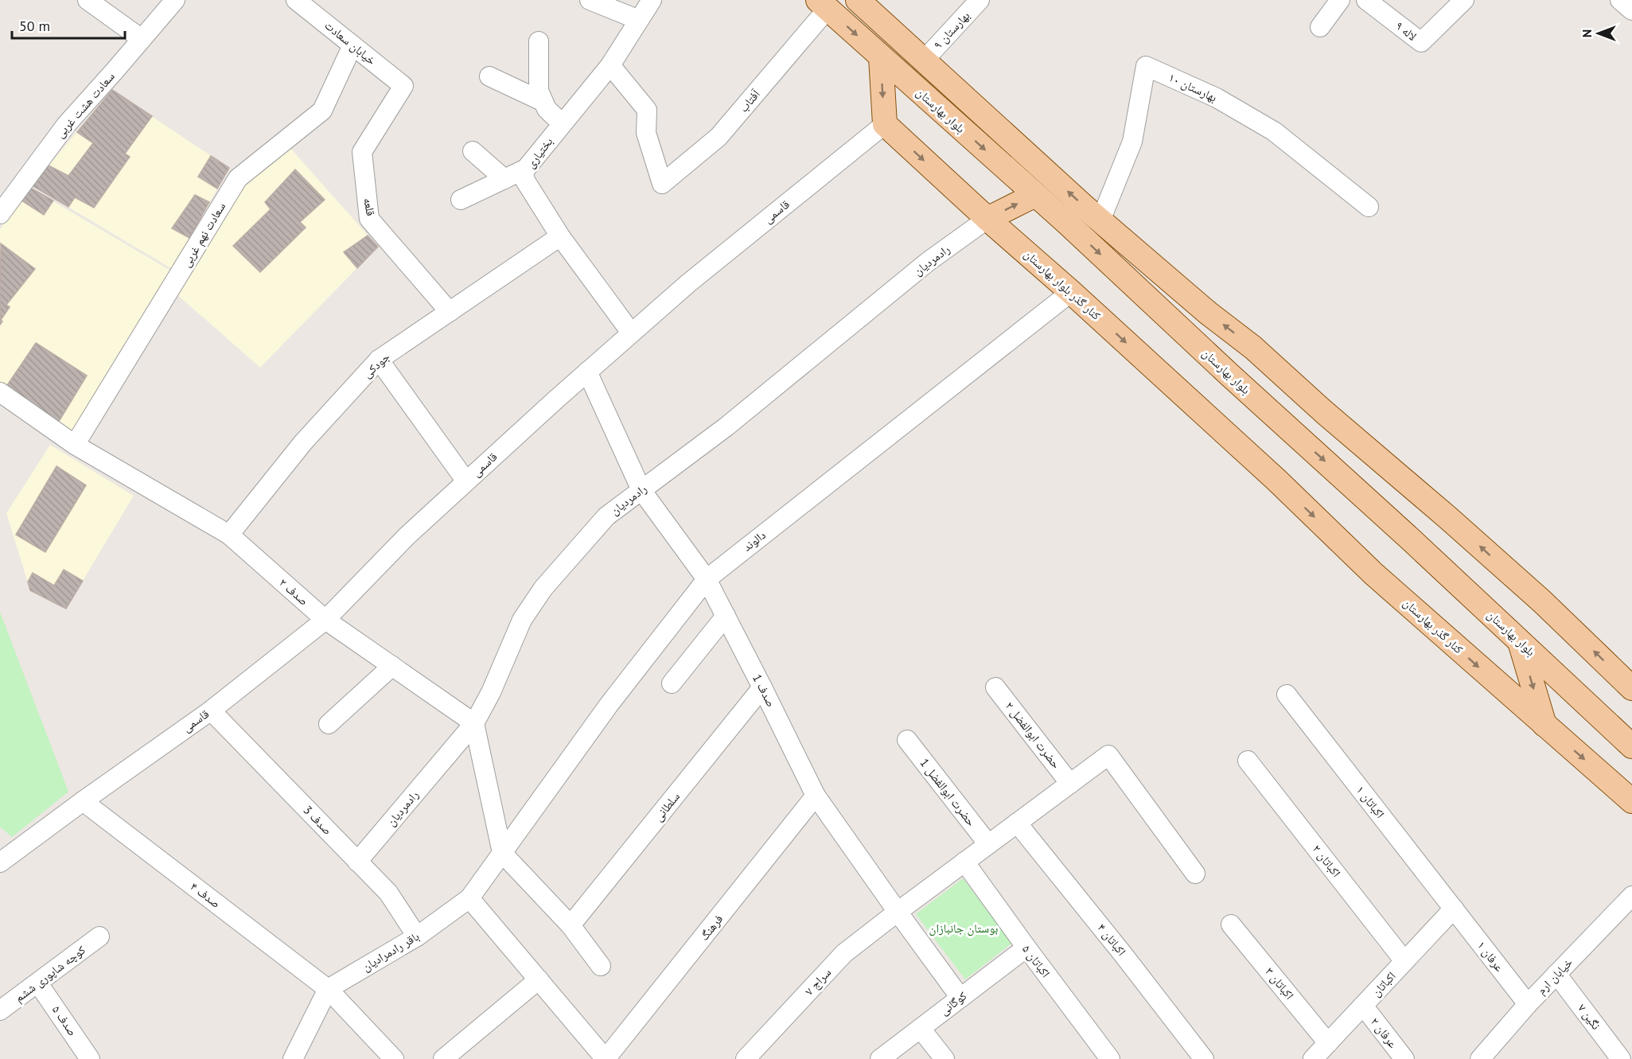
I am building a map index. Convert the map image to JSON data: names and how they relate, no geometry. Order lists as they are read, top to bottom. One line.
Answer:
{"streets":{"main road":["بلوار بهارستان","کنار گذر بلوار بهارستان","کنار گذر بهارستان"],"street":["بهارستان ۹","لاله ۹","خیابان سعادت","بهارستان ۱۰","آفتاب","سعادت هشت غربی","بختیاری","قلعه","قاسمی","سعادت نهم غربی","رادمردیان","جودکی","دالوند","صدف ۲","صدف 1","حضرت ابوالفضل ۲","حضرت ابوالفضل 1","اکباتان ۱","سلطانی","صدف 3","اکباتان ۲","صدف ۴","فرهنگ","اکباتان ۴","باقر رادمرادیان","عرفان ۱","اکباتان ۵","کوچه شاپوری ششم","خیابان ارم","سراج ۷","اکباتان ۳","اکباتان","کوگانی","نگین ۷","صدف ۵","عرفان ۲"]},"crossings":[["خیابان سعادت","قلعه"],["خیابان سعادت","سعادت نهم غربی"],["آفتاب","بلوار بهارستان"],["آفتاب","بختیاری"],["بختیاری","قاسمی"],["بختیاری","جودکی"],["قلعه","جودکی"],["قاسمی","کنار گذر بلوار بهارستان"],["قاسمی","صدف ۲"],["قاسمی","صدف 1"],["قاسمی","صدف 3"],["قاسمی","صدف ۴"],["سعادت نهم غربی","صدف ۲"],["رادمردیان","کنار گذر بلوار بهارستان"],["رادمردیان","صدف ۲"],["رادمردیان","صدف 1"],["رادمردیان","صدف 3"],["کنار گذر بلوار بهارستان","دالوند"],["کنار گذر بلوار بهارستان","کنار گذر بهارستان"],["جودکی","صدف ۲"],["دالوند","صدف 1"],["دالوند","باقر رادمرادیان"],["صدف 1","سلطانی"],["صدف 1","فرهنگ"],["صدف 1","سراج ۷"],["صدف 1","کوگانی"],["حضرت ابوالفضل ۲","سراج ۷"],["حضرت ابوالفضل 1","سراج ۷"],["اکباتان ۱","عرفان ۱"],["اکباتان ۱","اکباتان"],["صدف 3","باقر رادمرادیان"],["اکباتان ۲","اکباتان"],["صدف ۴","باقر رادمرادیان"],["اکباتان ۴","سراج ۷"],["عرفان ۱","خیابان ارم"],["عرفان ۱","اکباتان"],["اکباتان ۵","سراج ۷"],["اکباتان ۵","کوگانی"],["کوچه شاپوری ششم","صدف ۵"],["خیابان ارم","نگین ۷"],["اکباتان ۳","اکباتان"],["اکباتان","عرفان ۲"]],"parks":["بوستان جانبازان"],"scale_bar":"50 m","north":"left"}
